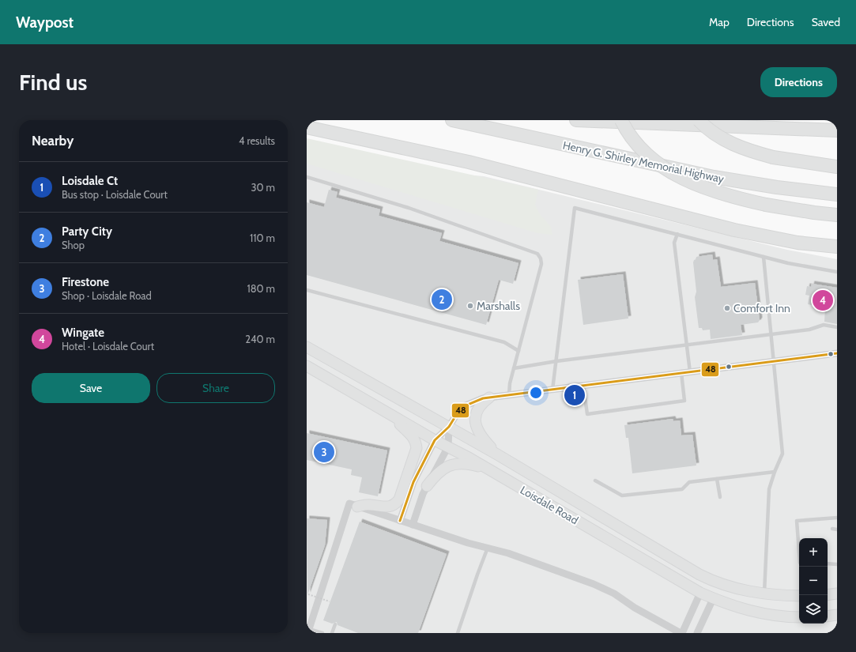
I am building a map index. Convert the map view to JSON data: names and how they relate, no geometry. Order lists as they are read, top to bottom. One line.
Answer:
{"streets":{"highway":["Henry G. Shirley Memorial Highway"],"main road":["Loisdale Road"]},"places":["Marshalls","Comfort Inn"],"lines":["transit line 48"],"page":{"header":"Waypost","nav":["Map","Directions","Saved"],"buttons":["Directions",["Save","Share"]],"title":"Find us","heading":["Nearby","4 results"],"list":[{"mark":"1","name":"Loisdale Ct","note":"Bus stop · Loisdale Court","value":"30 m"},{"mark":"2","name":"Party City","note":"Shop","value":"110 m"},{"mark":"3","name":"Firestone","note":"Shop · Loisdale Road","value":"180 m"},{"mark":"4","name":"Wingate","note":"Hotel · Loisdale Court","value":"240 m"}],"pins":["2","4","1","3"],"map_buttons":["+","−"]}}
